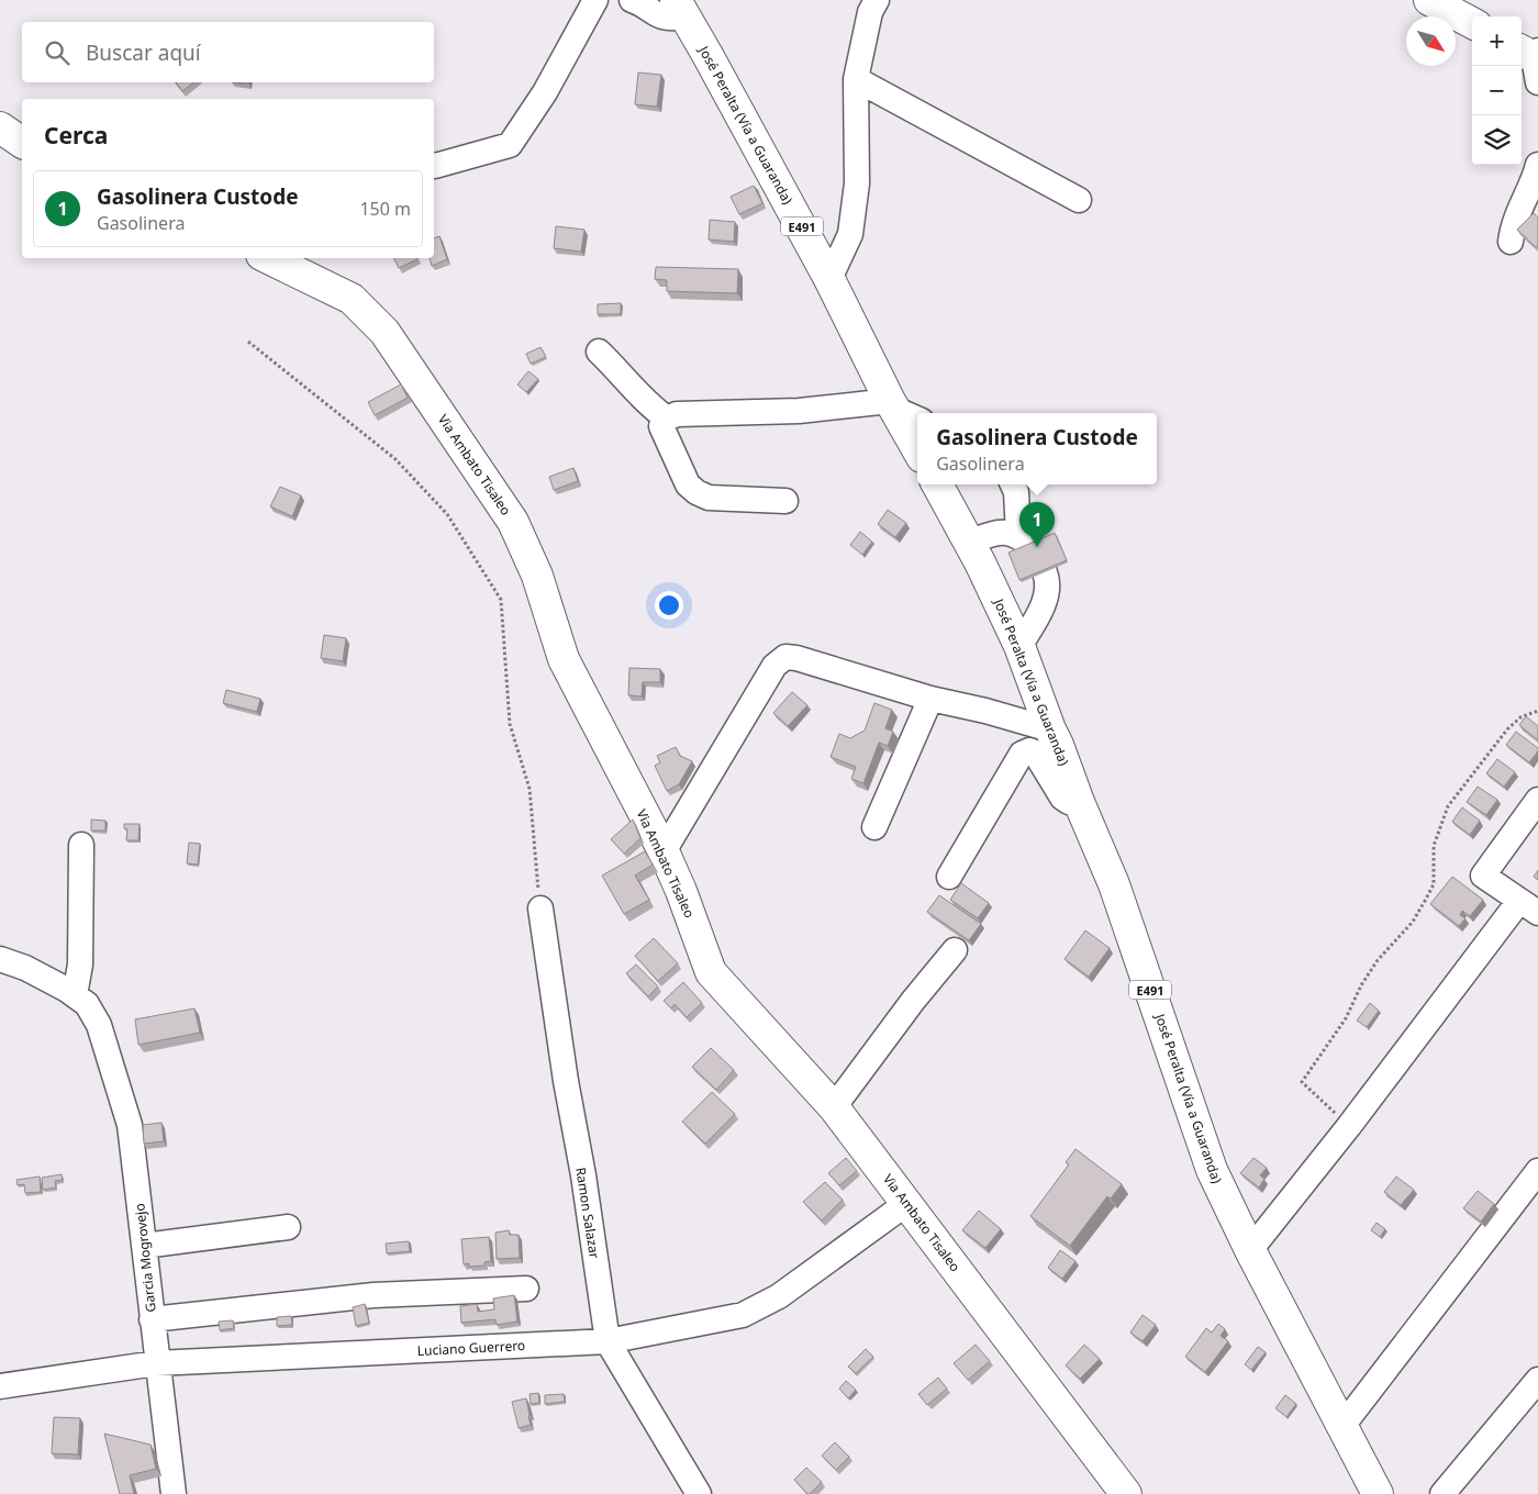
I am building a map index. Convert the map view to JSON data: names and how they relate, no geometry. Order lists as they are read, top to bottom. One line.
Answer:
{"streets":{"main road":["José Peralta (Vía a Guaranda)","E491","Via Ambato Tisaleo"],"street":["Ramon Salazar","Garcia Mogrovejo","Luciano Guerrero"]},"crossings":[["Via Ambato Tisaleo","Luciano Guerrero"],["Ramon Salazar","Luciano Guerrero"],["Garcia Mogrovejo","Luciano Guerrero"]],"north":"bottom right","page":{"map_buttons":["+","−"],"search":"Buscar aquí","heading":"Cerca","list":[{"mark":"1","name":"Gasolinera Custode","note":"Gasolinera","value":"150 m"}],"popup":["Gasolinera Custode","Gasolinera"],"pins":"1"}}
